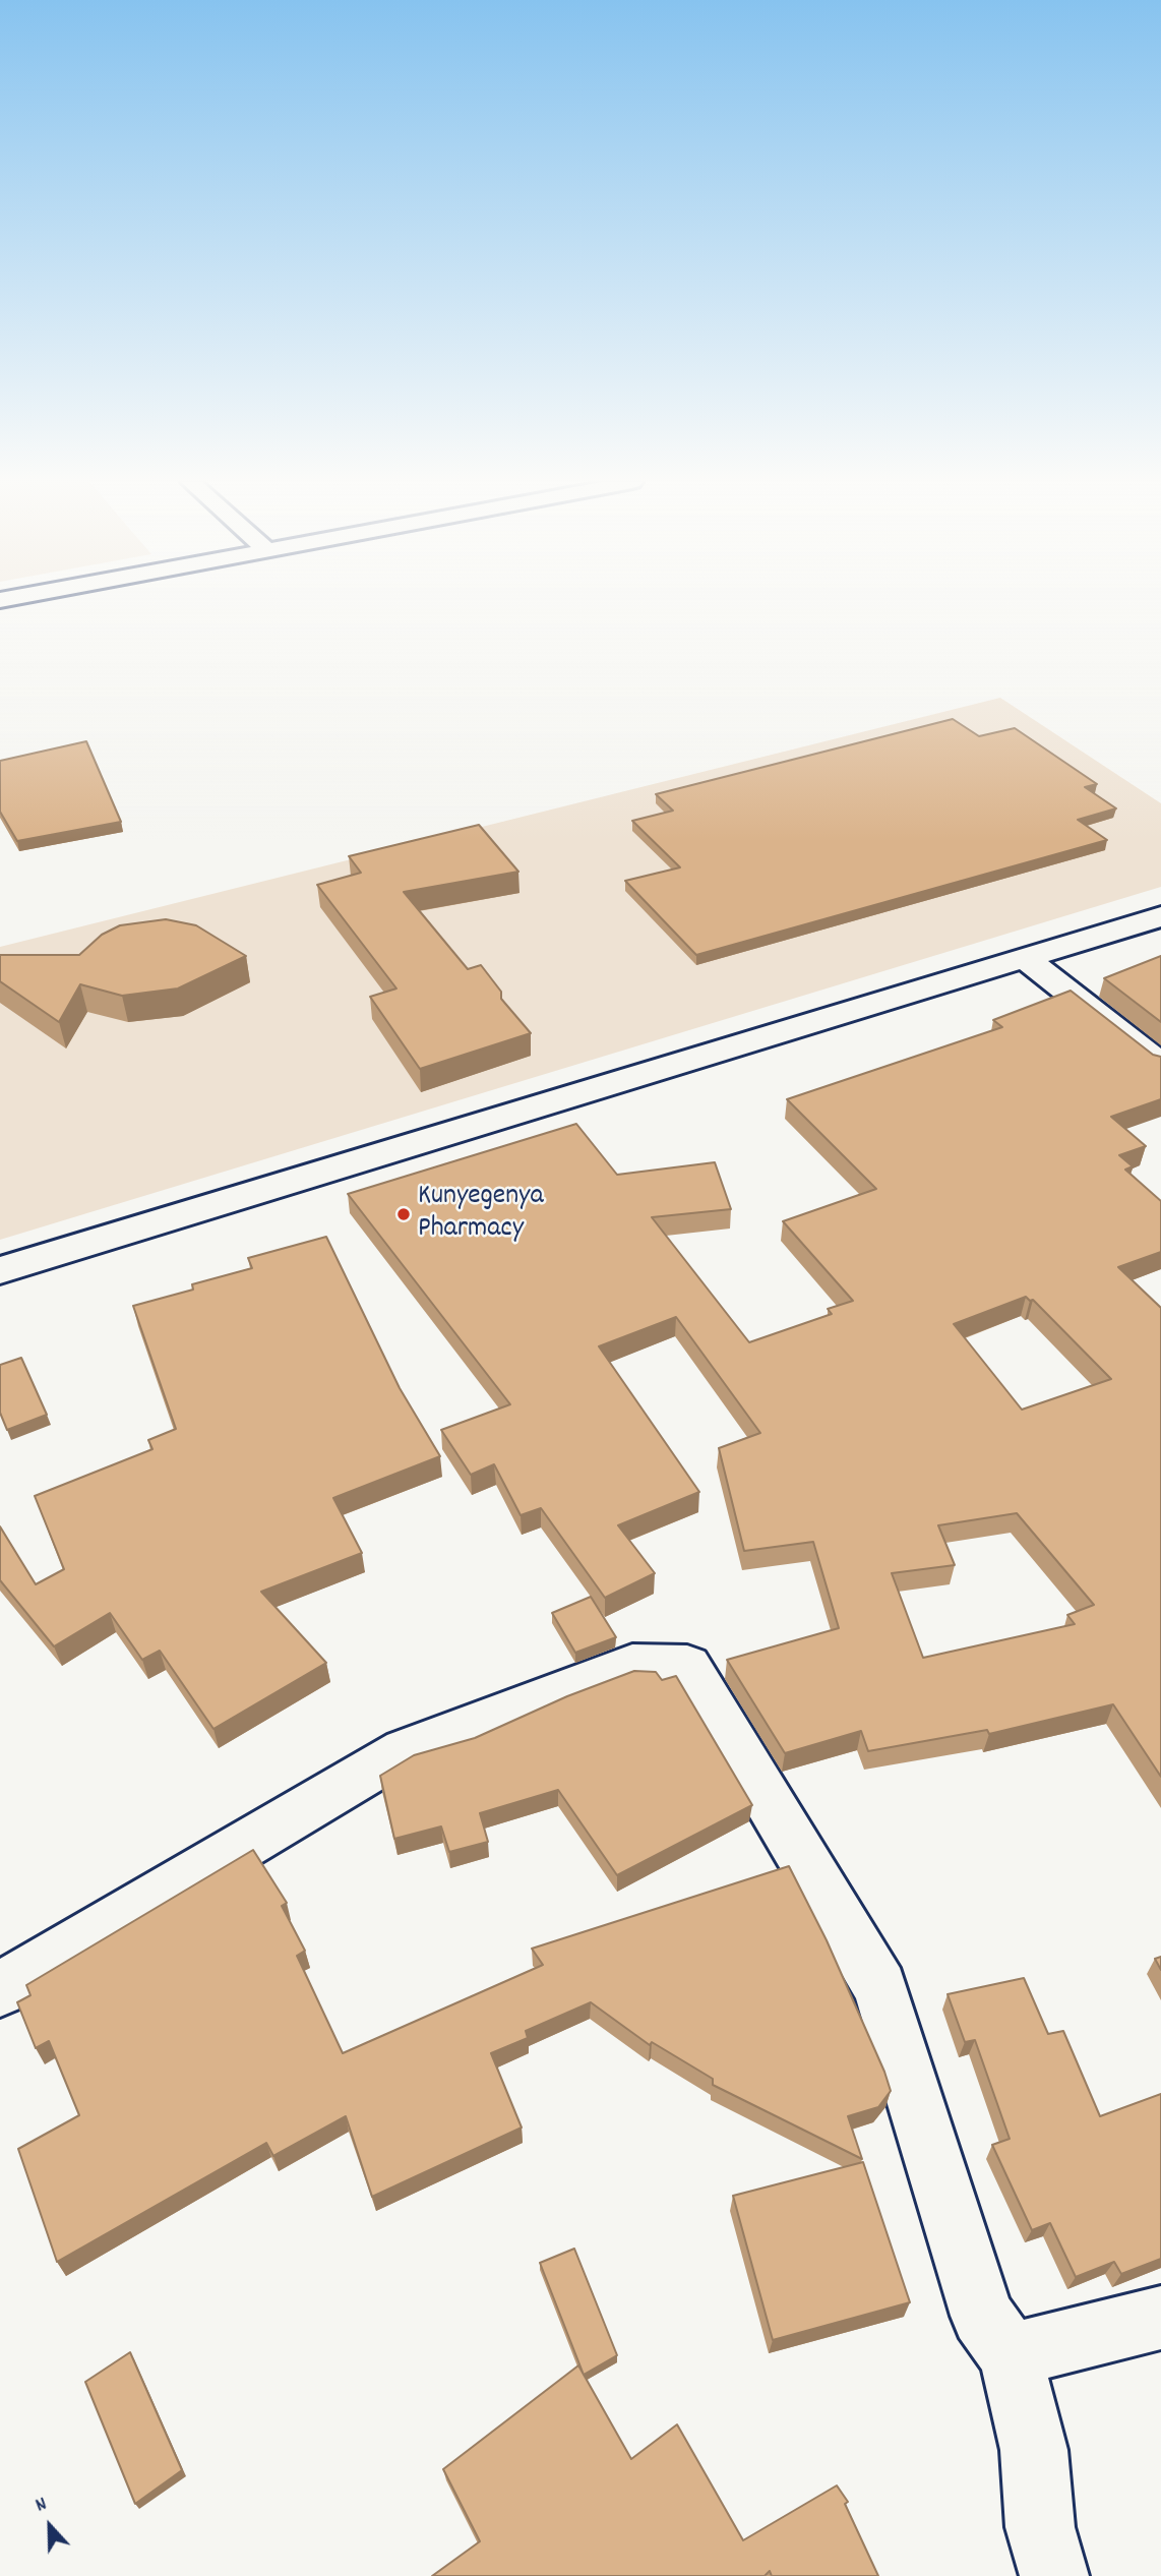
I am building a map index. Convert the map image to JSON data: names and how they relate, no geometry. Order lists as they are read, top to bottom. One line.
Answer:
{"places":["Kunyegenya Pharmacy"],"north":"top"}
